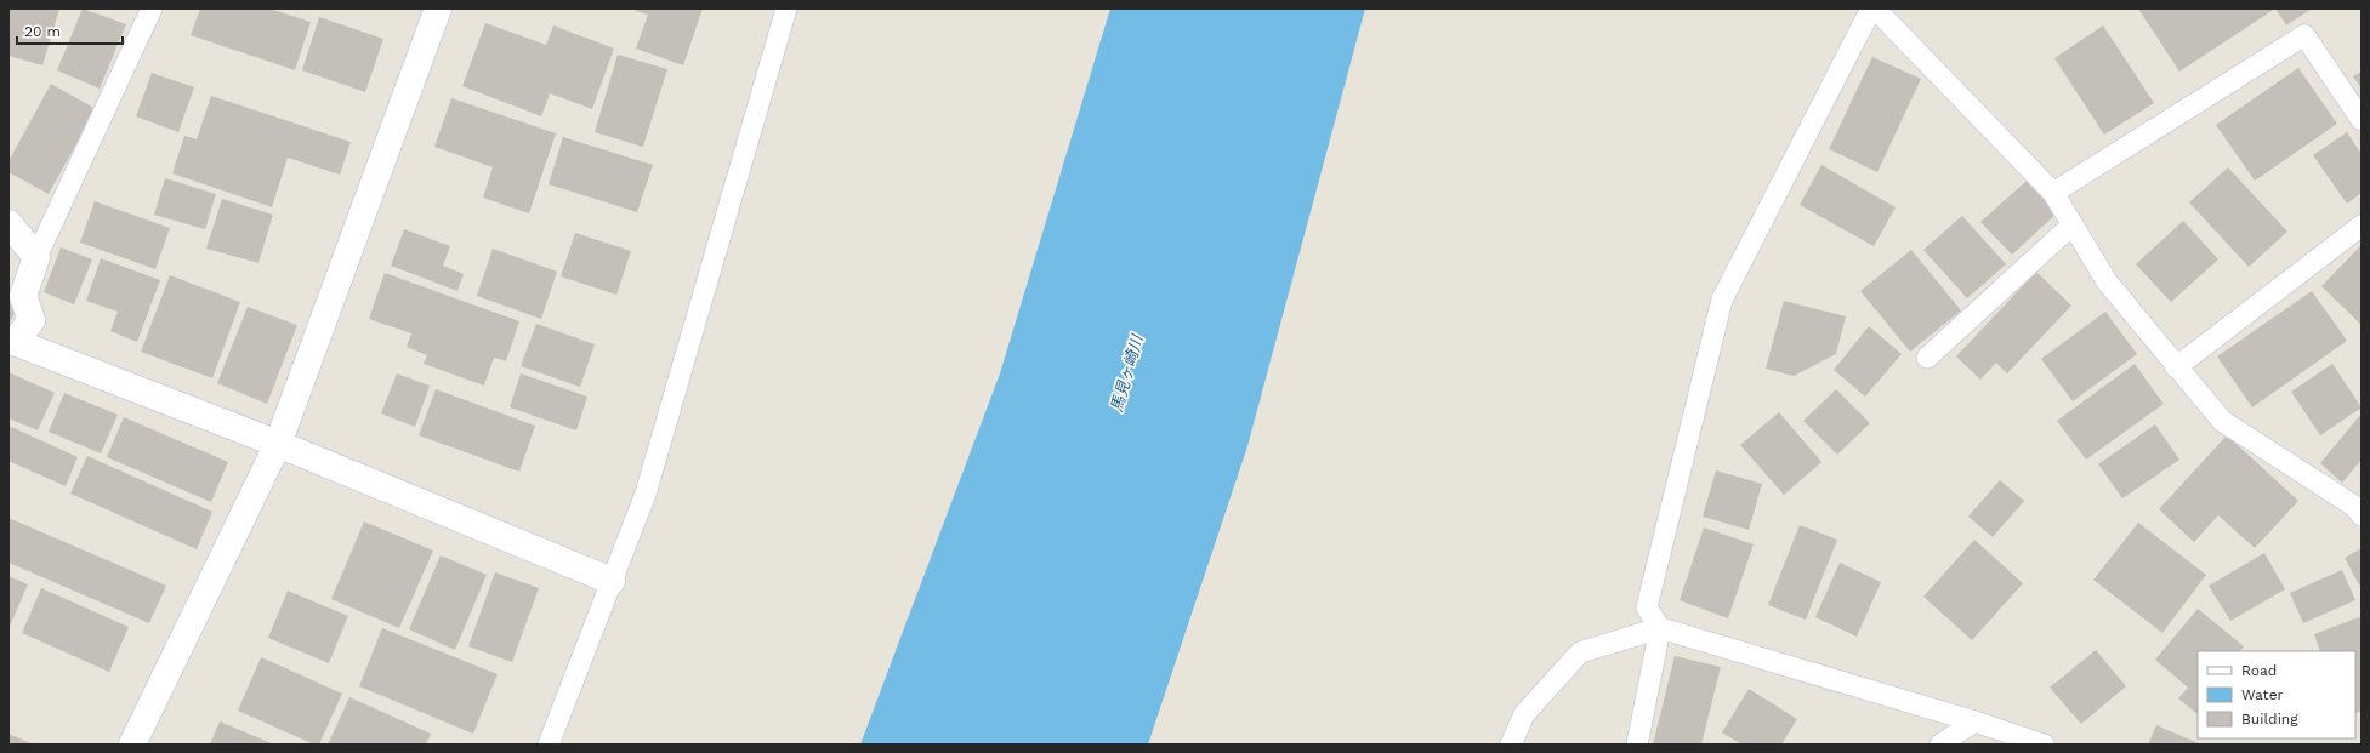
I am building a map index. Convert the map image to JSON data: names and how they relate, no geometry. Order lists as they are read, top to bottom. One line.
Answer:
{"water":["馬見ヶ崎川"],"legend":["Road","Water","Building"],"scale_bar":"20 m"}
